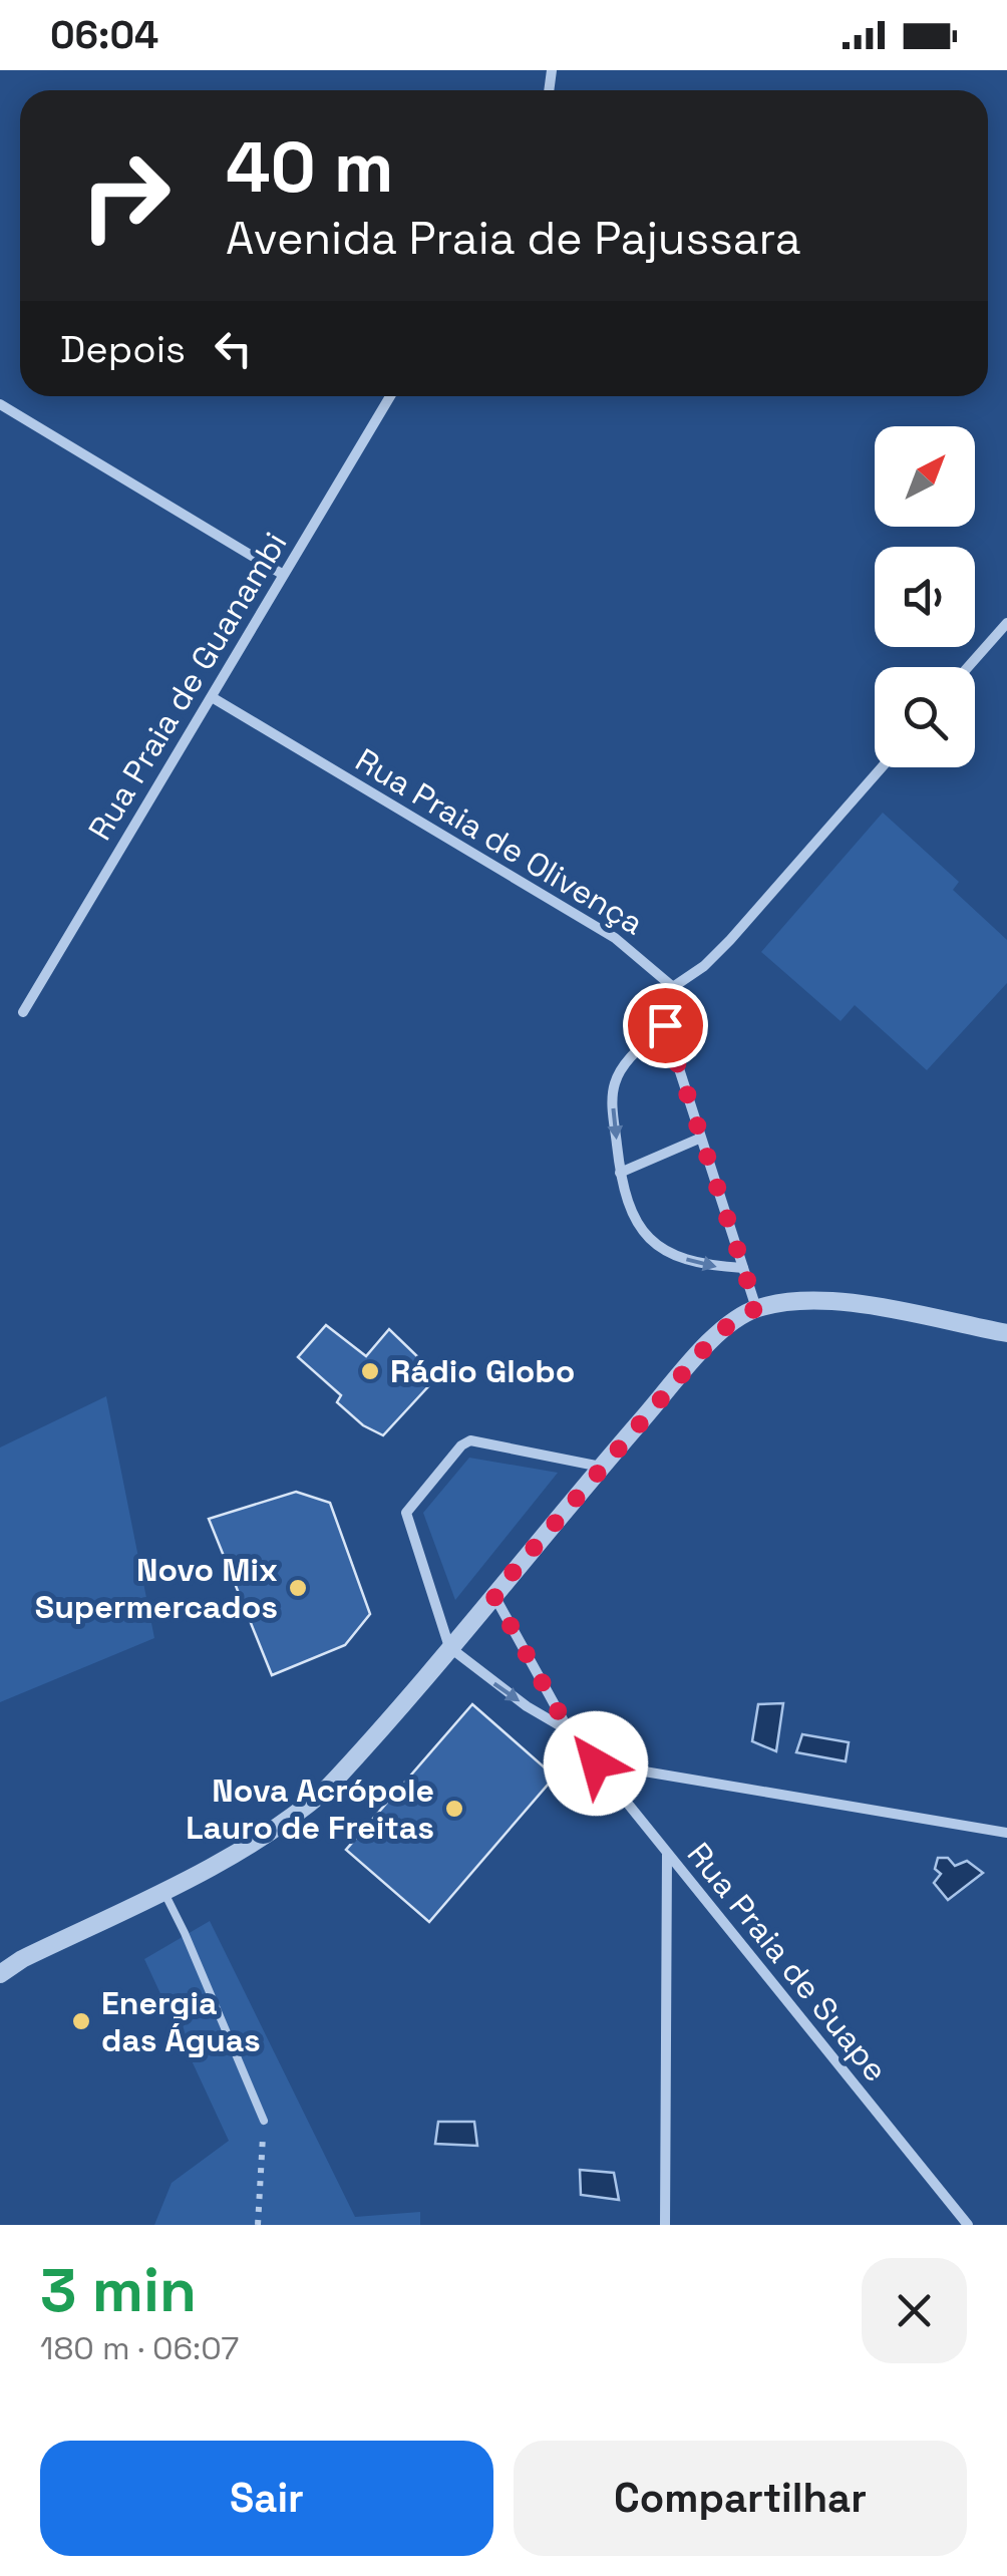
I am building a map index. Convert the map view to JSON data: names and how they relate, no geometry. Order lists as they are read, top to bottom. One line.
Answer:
{"streets":{"street":["Rua Praia de Guanambi","Rua Praia de Olivença","Rua Praia de Suape"]},"crossings":[["Rua Praia de Guanambi","Rua Praia de Olivença"]],"places":["Rádio Globo","Novo Mix Supermercados","Nova Acrópole Lauro de Freitas","Energia das Águas"],"north":"top right","page":{"status":"06:04","turn":["40 m","Avenida Praia de Pajussara"],"then":"Depois","heading":["3 min","180 m · 06:07"],"buttons":["Sair","Compartilhar"]}}
